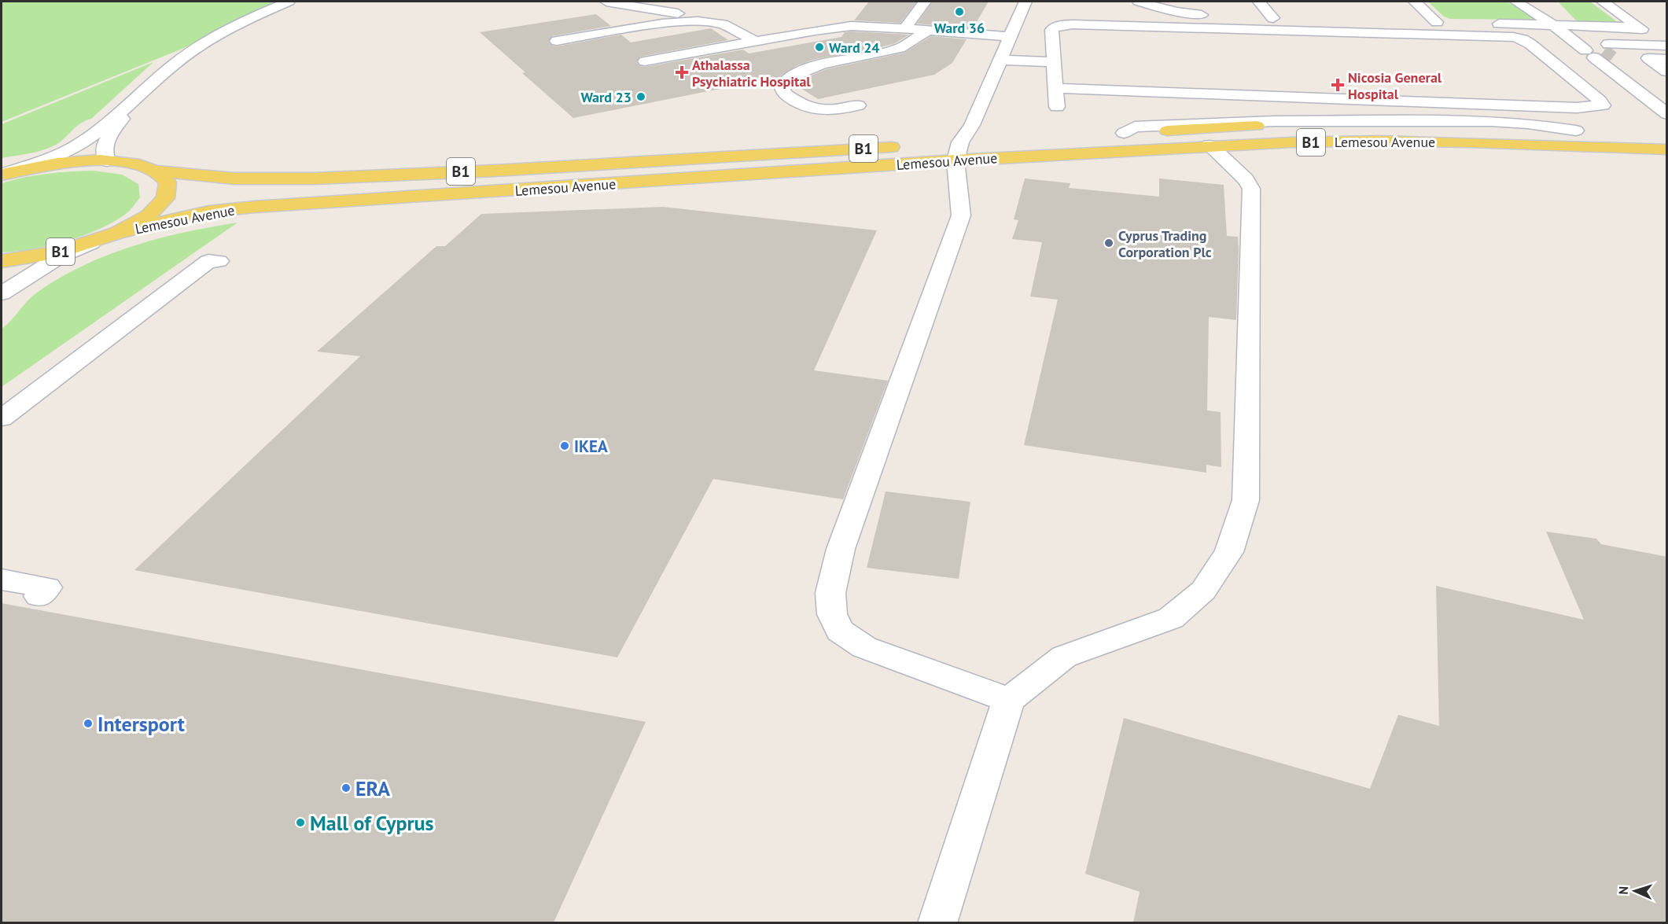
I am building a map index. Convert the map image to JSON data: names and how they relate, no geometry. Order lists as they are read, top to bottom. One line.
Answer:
{"streets":{"main road":["Lemesou Avenue","B1"]},"crossings":[["Lemesou Avenue","B1"]],"places":{"other":["Ward 36","Ward 24","Ward 23","Cyprus Trading Corporation Plc","IKEA","Intersport","ERA","Mall of Cyprus"],"health":["Athalassa Psychiatric Hospital","Nicosia General Hospital"]},"north":"left"}
